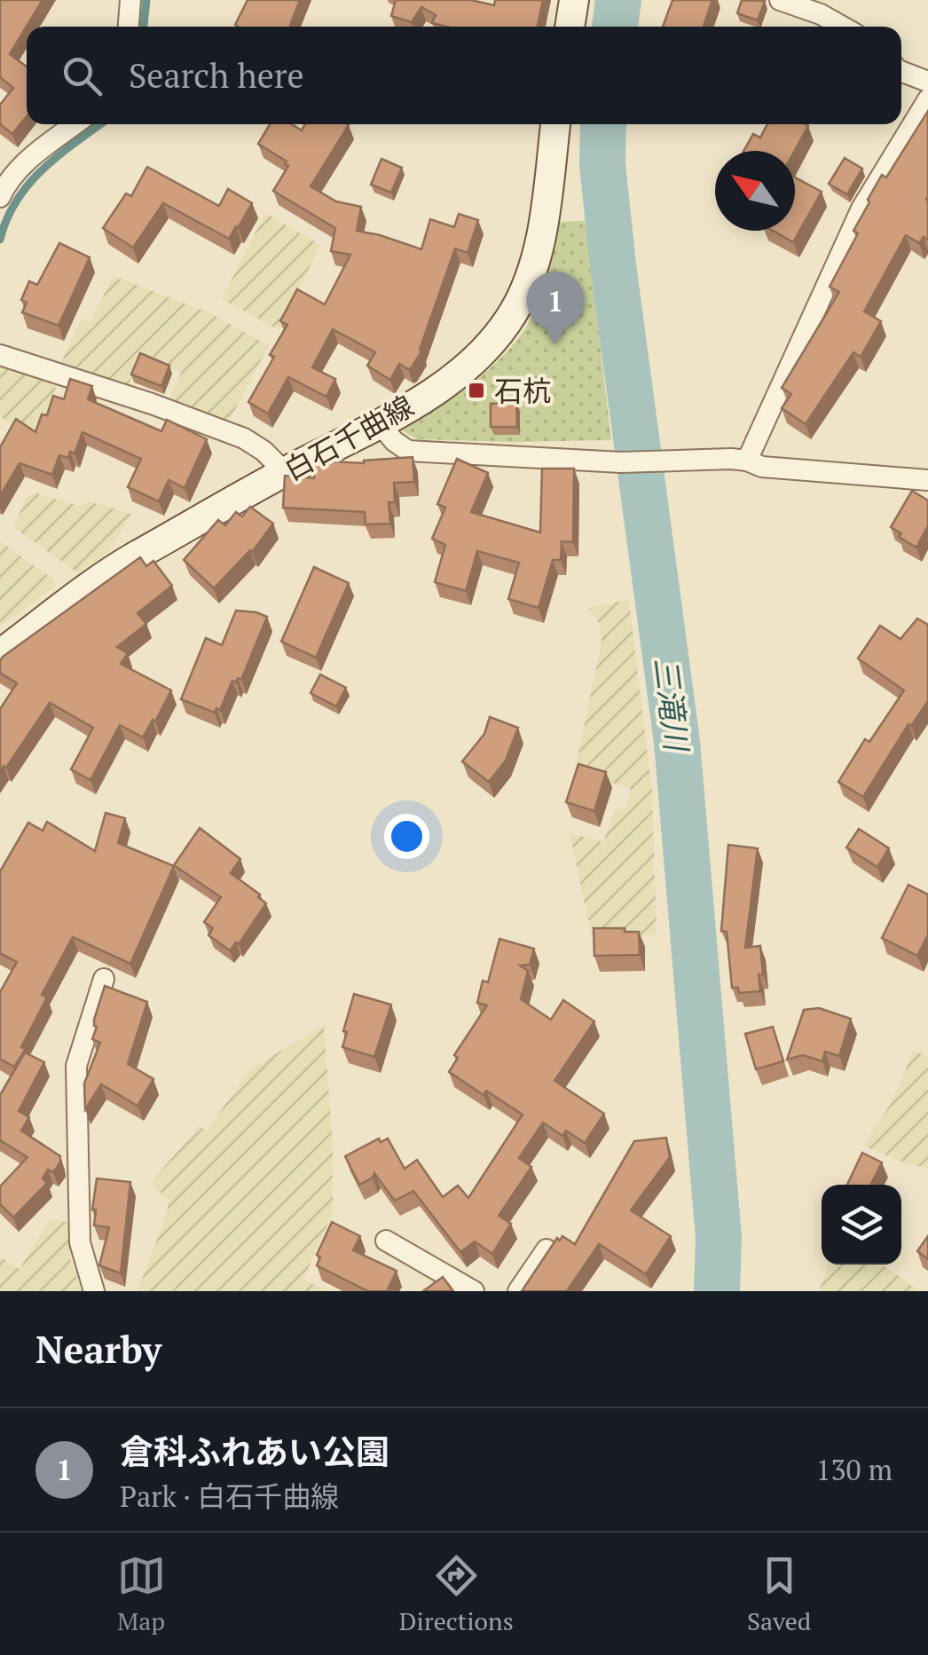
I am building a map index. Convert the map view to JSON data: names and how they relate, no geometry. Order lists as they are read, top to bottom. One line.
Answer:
{"streets":{"main road":["白石千曲線"]},"water":["三滝川"],"places":{"transit":["石杭"]},"north":"top left","page":{"search":"Search here","pins":"1","heading":"Nearby","list":[{"mark":"1","name":"倉科ふれあい公園","note":"Park · 白石千曲線","value":"130 m"}],"nav":["Map","Directions","Saved"]}}
